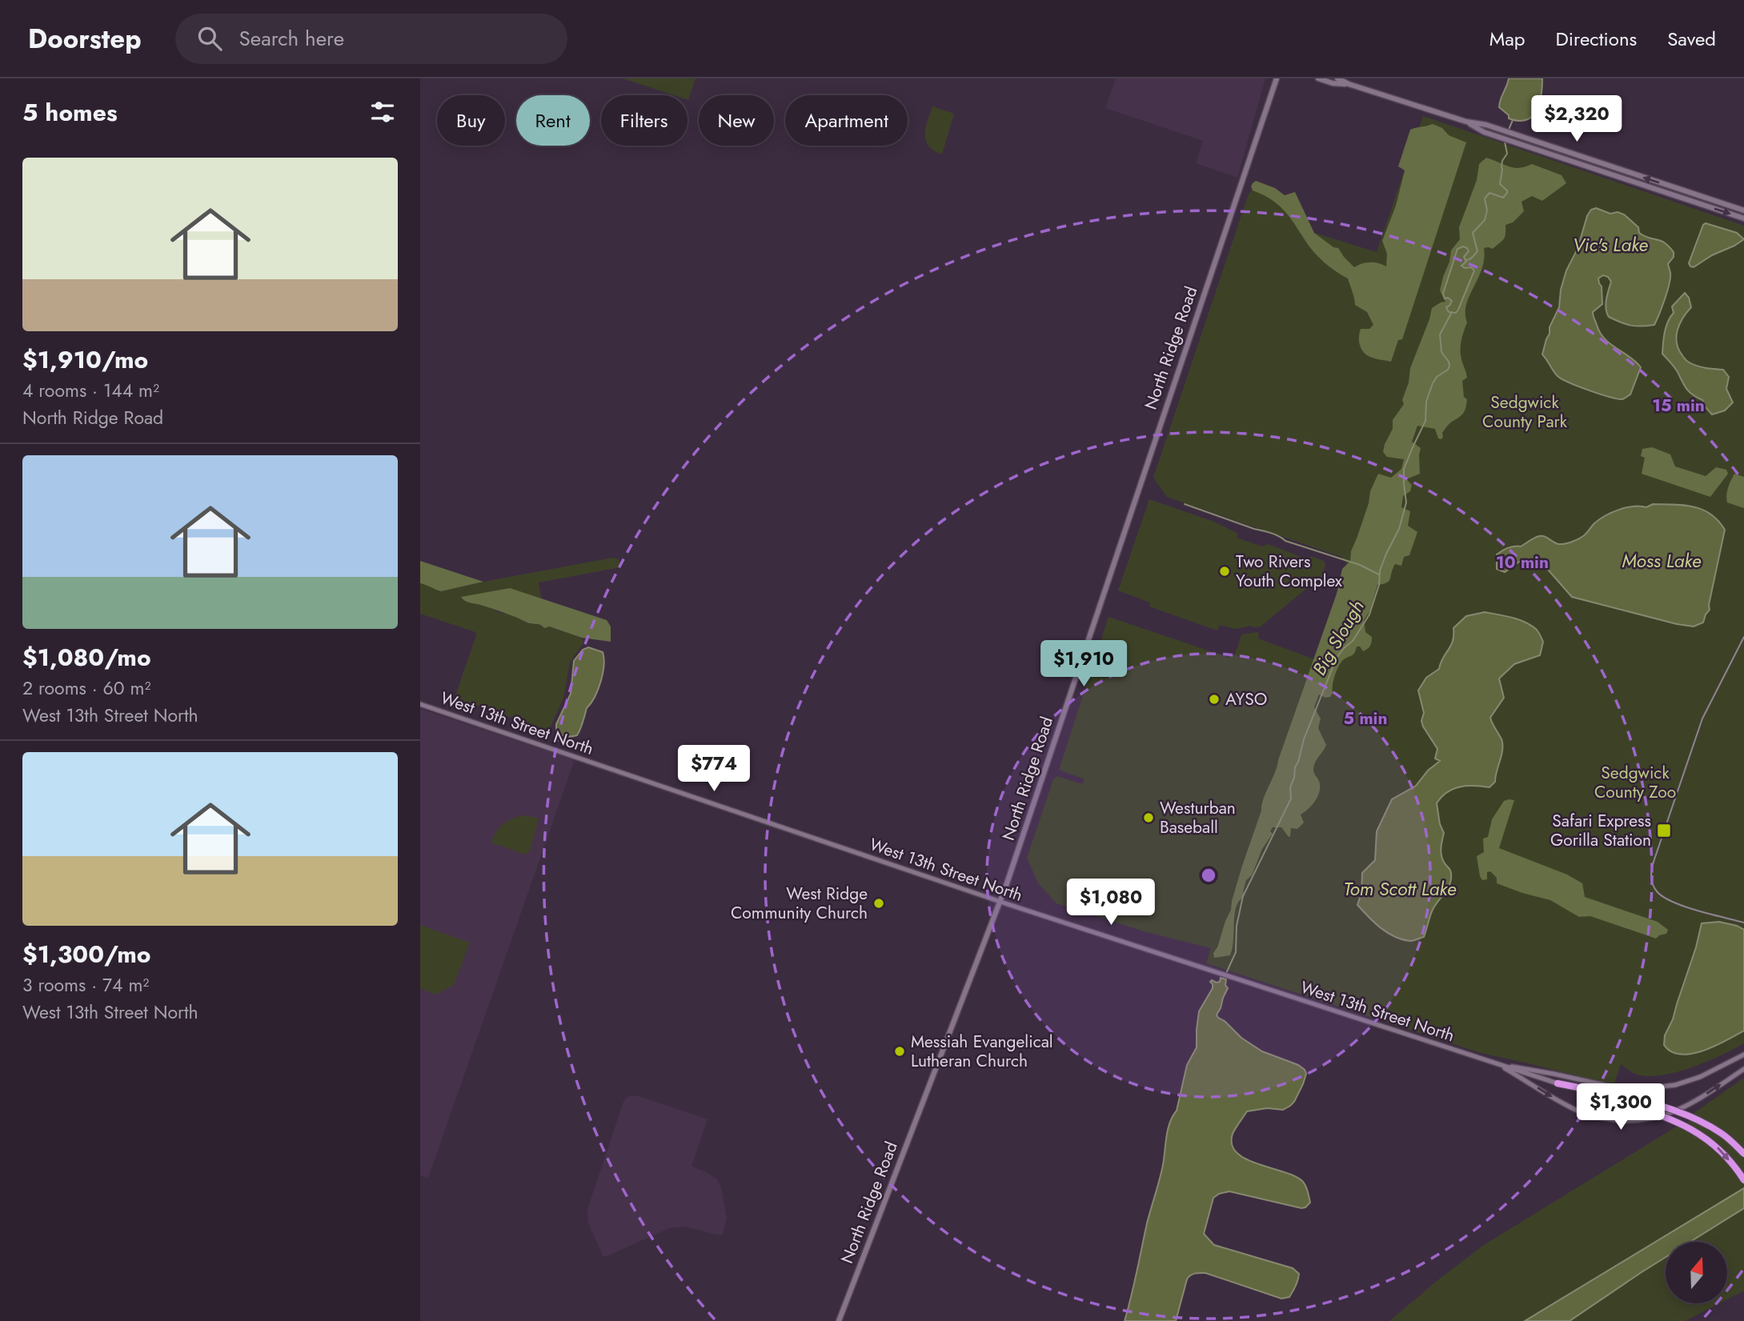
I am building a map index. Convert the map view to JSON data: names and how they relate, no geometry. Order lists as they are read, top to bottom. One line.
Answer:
{"streets":{"main road":["North Ridge Road"],"street":["West 13th Street North"]},"crossings":[["North Ridge Road","West 13th Street North"]],"water":["Vic's Lake","Moss Lake","Big Slough","Tom Scott Lake"],"parks":["Sedgwick County Park","Sedgwick County Zoo"],"places":{"other":["Two Rivers Youth Complex","AYSO","Westurban Baseball","West Ridge Community Church","Messiah Evangelical Lutheran Church"],"transit":["Safari Express Gorilla Station"]},"north":"top","page":{"header":"Doorstep","search":"Search here","nav":["Map","Directions","Saved"],"heading":"5 homes","price":["$2,320","$1,910","$774","$1,080","$1,300"],"chip":["Buy","Rent","Filters","New","Apartment"],"list":[{"name":"$1,910/mo","note":"4 rooms · 144 m² · North Ridge Road"},{"name":"$1,080/mo","note":"2 rooms · 60 m² · West 13th Street North"},{"name":"$1,300/mo","note":"3 rooms · 74 m² · West 13th Street North"}]},"rings":["15 min","10 min","5 min"]}
